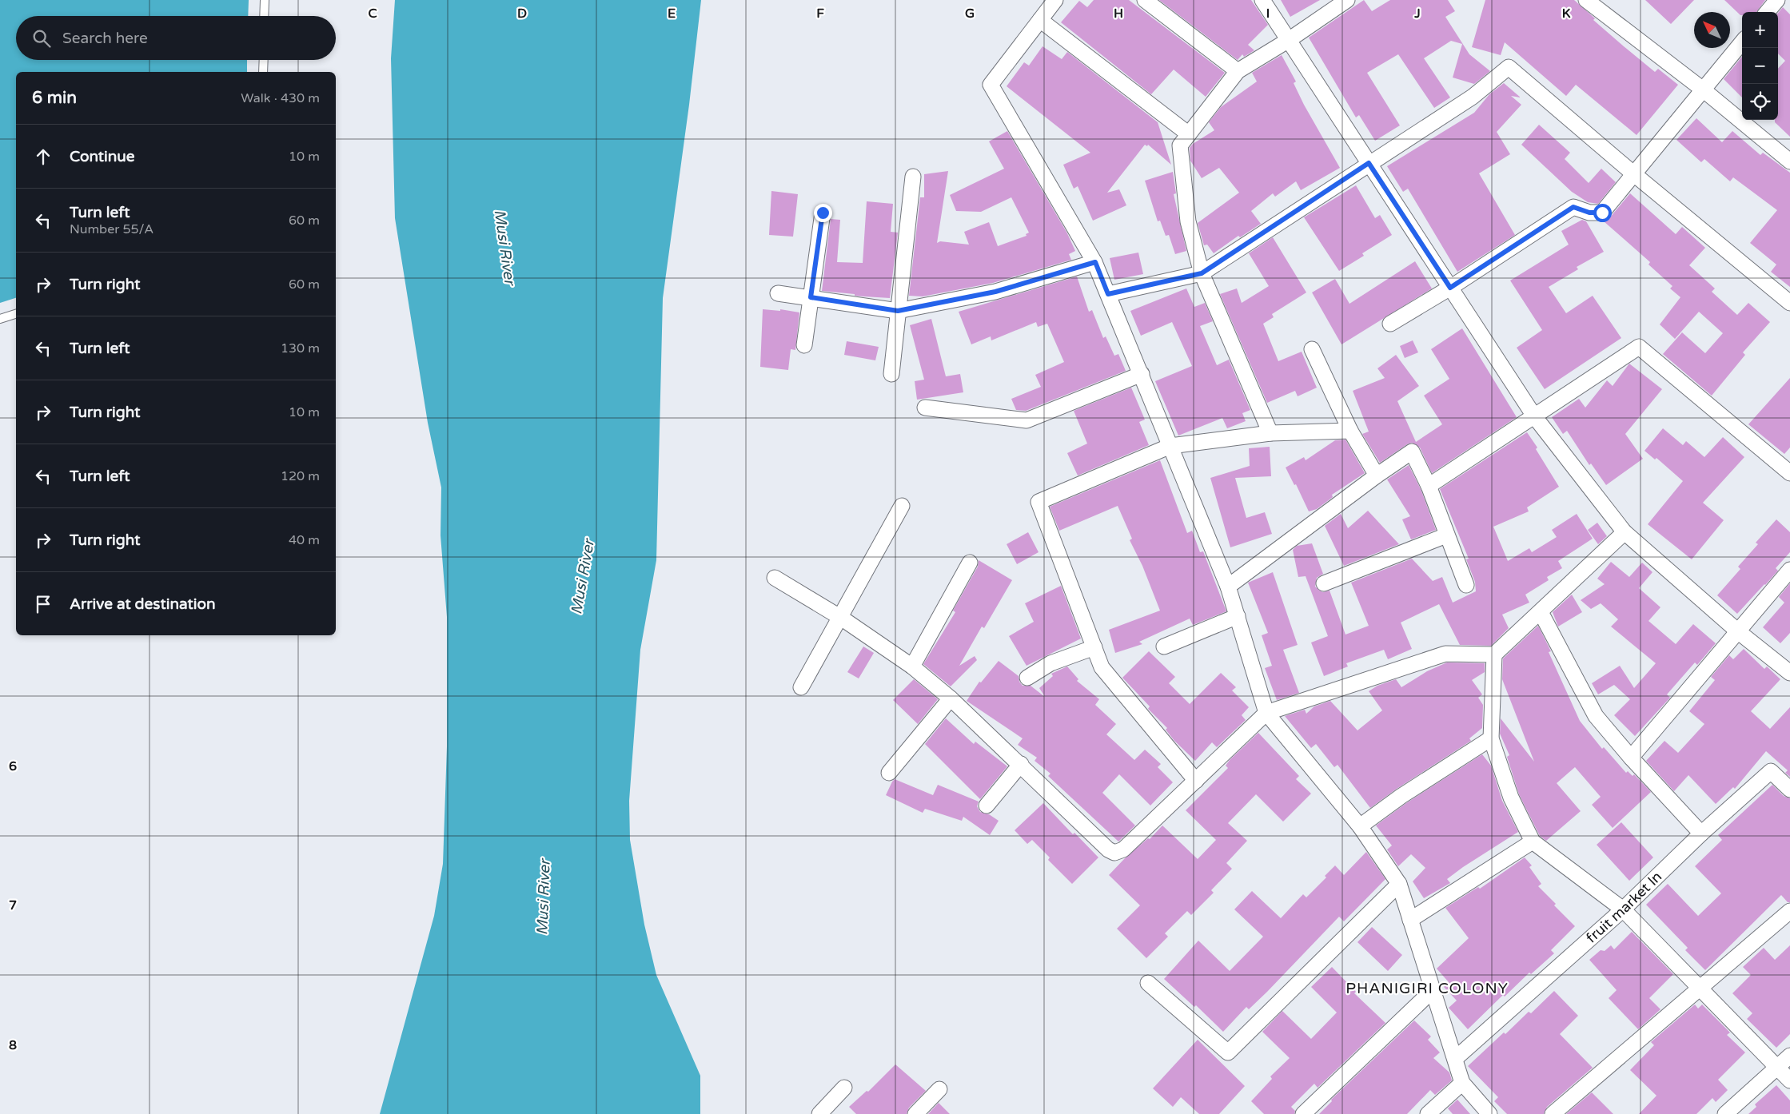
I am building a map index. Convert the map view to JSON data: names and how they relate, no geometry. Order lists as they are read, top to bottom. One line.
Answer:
{"streets":{"street":["fruit market ln"]},"districts":["PHANIGIRI COLONY"],"water":["Musi River"],"north":"top left","page":{"map_buttons":["+","−"],"search":"Search here","heading":["6 min","Walk · 430 m"],"list":[["Continue","10 m"],["Turn left","Number 55/A","60 m"],["Turn right","60 m"],["Turn left","130 m"],["Turn right","10 m"],["Turn left","120 m"],["Turn right","40 m"],"Arrive at destination"]},"grid":{"columns":["C","D","E","F","G","H","I","J","K"],"rows":["6","7","8"]}}
